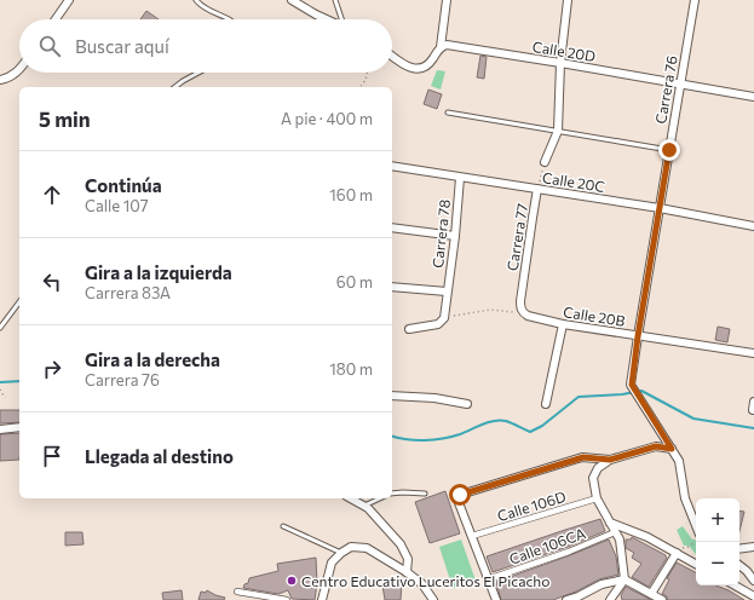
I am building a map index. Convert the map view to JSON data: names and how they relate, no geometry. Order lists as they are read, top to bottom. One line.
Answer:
{"streets":{"street":["Calle 20D","Carrera 76","Calle 20C","Carrera 78","Carrera 77","Calle 20B","Calle 106D","Calle 106CA"]},"crossings":[["Calle 20D","Carrera 76"],["Carrera 76","Calle 20C"],["Carrera 76","Calle 20B"],["Calle 20C","Carrera 78"],["Calle 20C","Carrera 77"],["Carrera 77","Calle 20B"]],"places":["Centro Educativo Luceritos El Picacho"],"page":{"search":"Buscar aquí","heading":["5 min","A pie · 400 m"],"list":[["Continúa","Calle 107","160 m"],["Gira a la izquierda","Carrera 83A","60 m"],["Gira a la derecha","Carrera 76","180 m"],"Llegada al destino"],"map_buttons":["+","−"]}}
